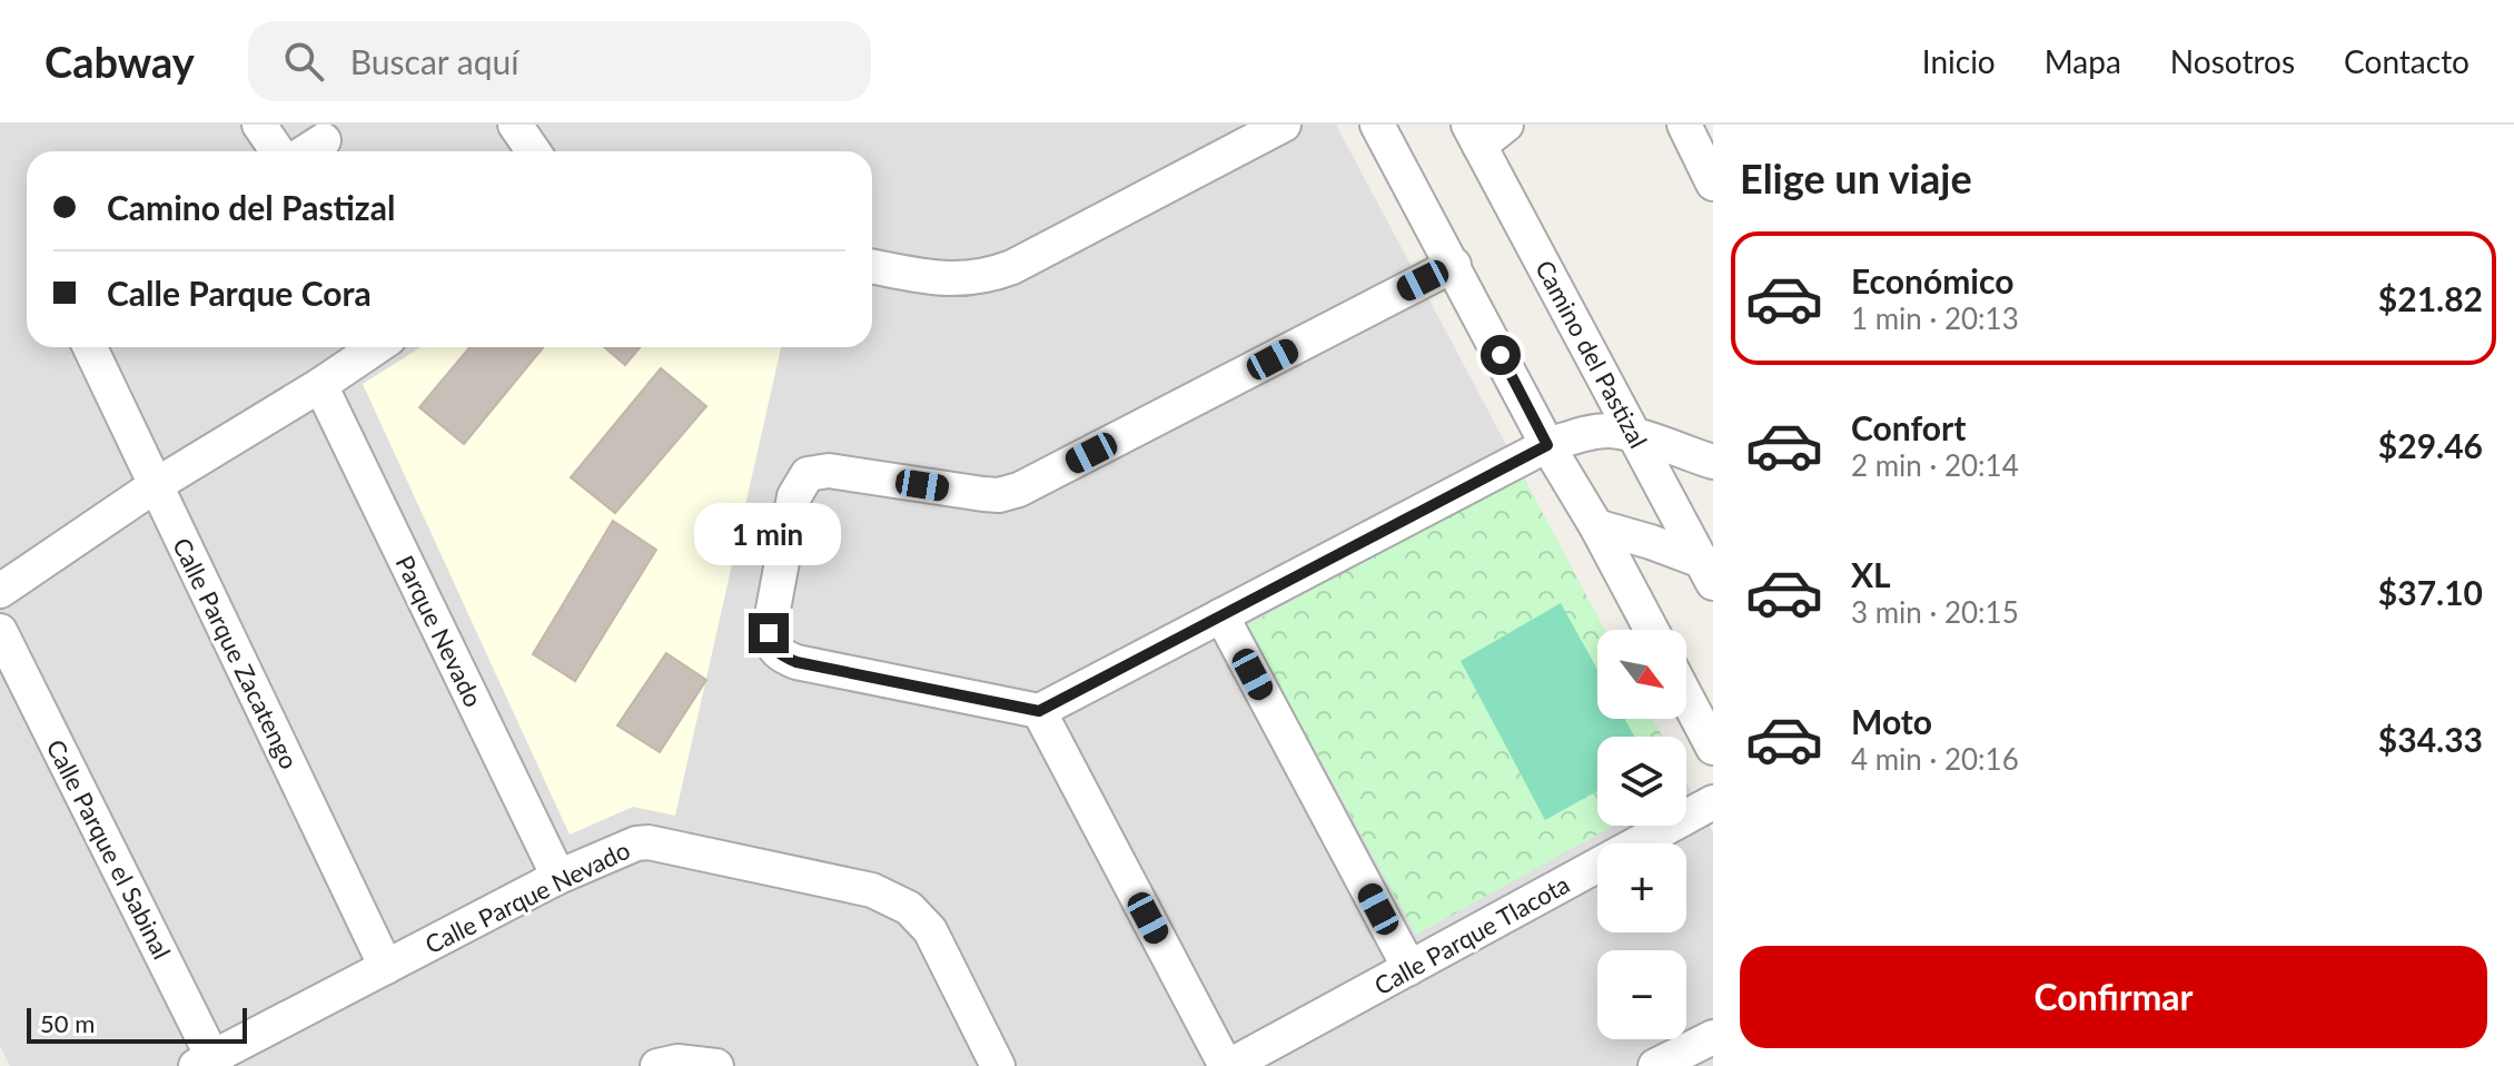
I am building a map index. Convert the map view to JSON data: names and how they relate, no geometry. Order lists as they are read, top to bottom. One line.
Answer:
{"streets":{"street":["Camino del Pastizal","Parque Nevado","Calle Parque Zacatengo","Calle Parque el Sabinal","Calle Parque Nevado","Calle Parque Tlacota"]},"crossings":[["Parque Nevado","Calle Parque Nevado"],["Calle Parque Zacatengo","Calle Parque Nevado"],["Calle Parque el Sabinal","Calle Parque Nevado"]],"scale_bar":"50 m","north":"bottom right","page":{"header":"Cabway","search":"Buscar aquí","nav":["Inicio","Mapa","Nosotros","Contacto"],"heading":"Elige un viaje","banner":["Camino del Pastizal","Calle Parque Cora"],"list":[{"name":"Económico","note":"1 min · 20:13","value":"$21.82"},{"name":"Confort","note":"2 min · 20:14","value":"$29.46"},{"name":"XL","note":"3 min · 20:15","value":"$37.10"},{"name":"Moto","note":"4 min · 20:16","value":"$34.33"}],"bubble":"1 min","map_buttons":["+","−"],"buttons":"Confirmar","scale":"50 m"}}
